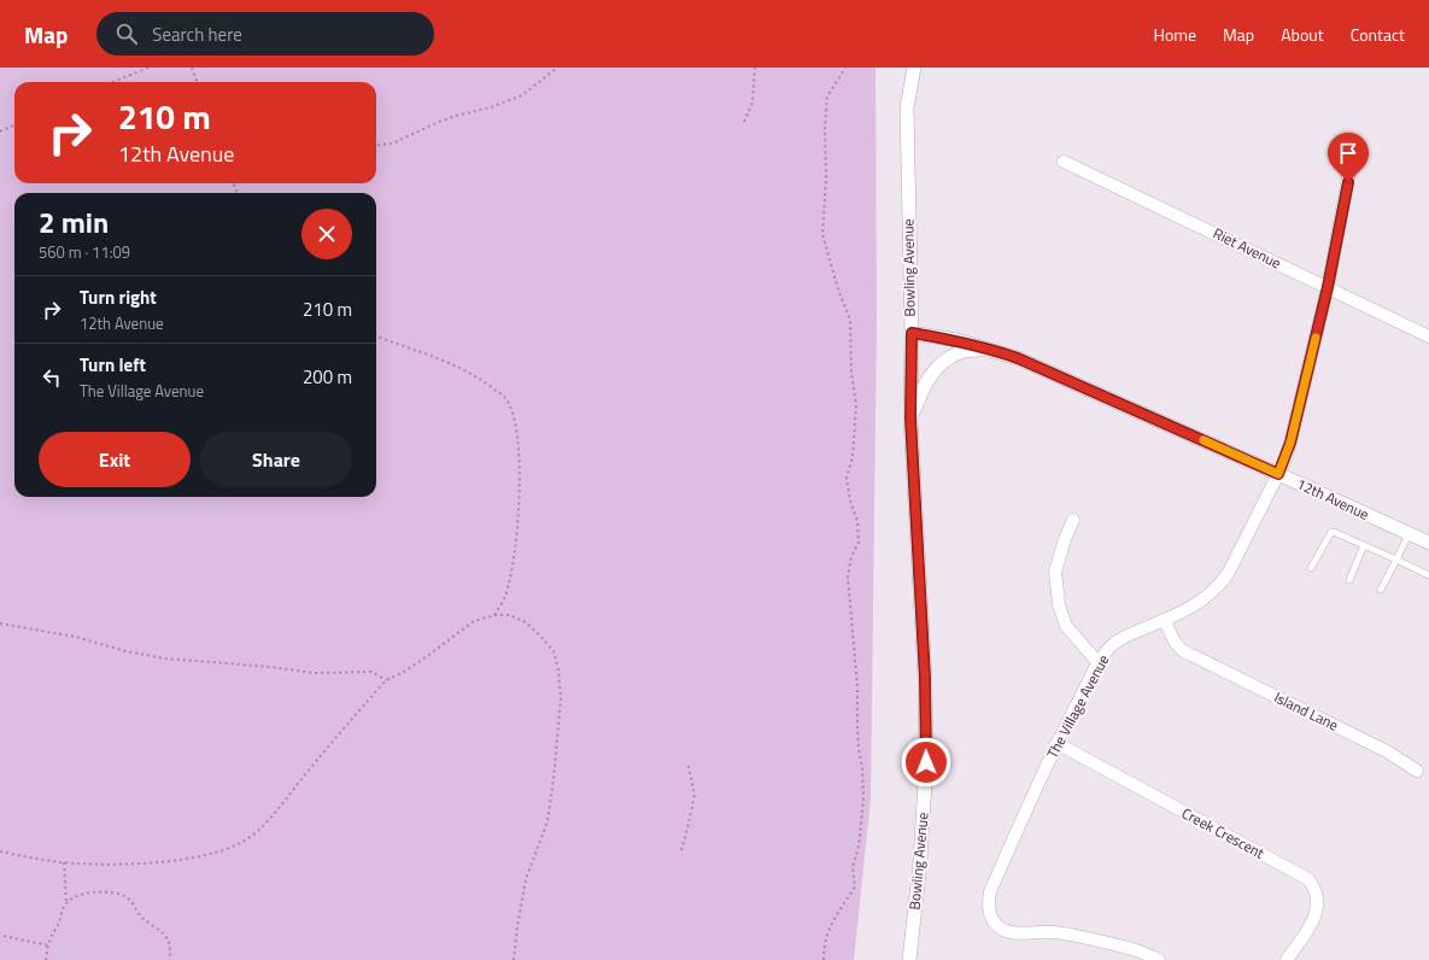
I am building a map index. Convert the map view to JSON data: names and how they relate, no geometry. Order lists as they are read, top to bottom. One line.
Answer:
{"streets":{"main road":["Bowling Avenue","12th Avenue"],"street":["Riet Avenue","The Village Avenue","Island Lane","Creek Crescent"]},"crossings":[["Riet Avenue","The Village Avenue"],["Bowling Avenue","12th Avenue"],["12th Avenue","The Village Avenue"],["The Village Avenue","Island Lane"],["The Village Avenue","Creek Crescent"]],"page":{"header":"Map","search":"Search here","nav":["Home","Map","About","Contact"],"turn":["210 m","12th Avenue"],"heading":["2 min","560 m · 11:09"],"list":[{"name":"Turn right","note":"12th Avenue","value":"210 m"},{"name":"Turn left","note":"The Village Avenue","value":"200 m"}],"buttons":["Exit","Share"]}}
